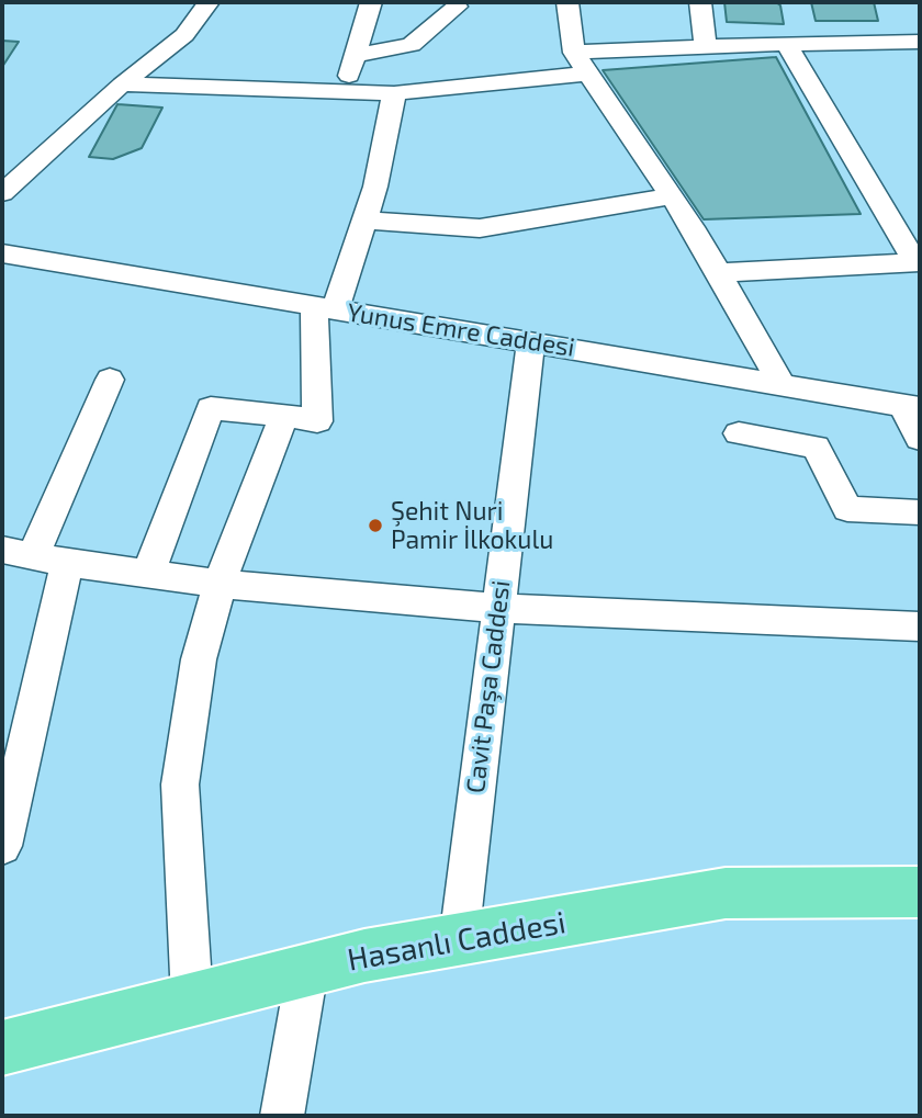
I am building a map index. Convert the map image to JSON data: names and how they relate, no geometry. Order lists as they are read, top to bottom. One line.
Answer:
{"streets":{"main road":["Hasanlı Caddesi"],"street":["Yunus Emre Caddesi","Cavit Paşa Caddesi"]},"crossings":[["Yunus Emre Caddesi","Cavit Paşa Caddesi"],["Cavit Paşa Caddesi","Hasanlı Caddesi"]],"places":["Şehit Nuri Pamir İlkokulu"]}
